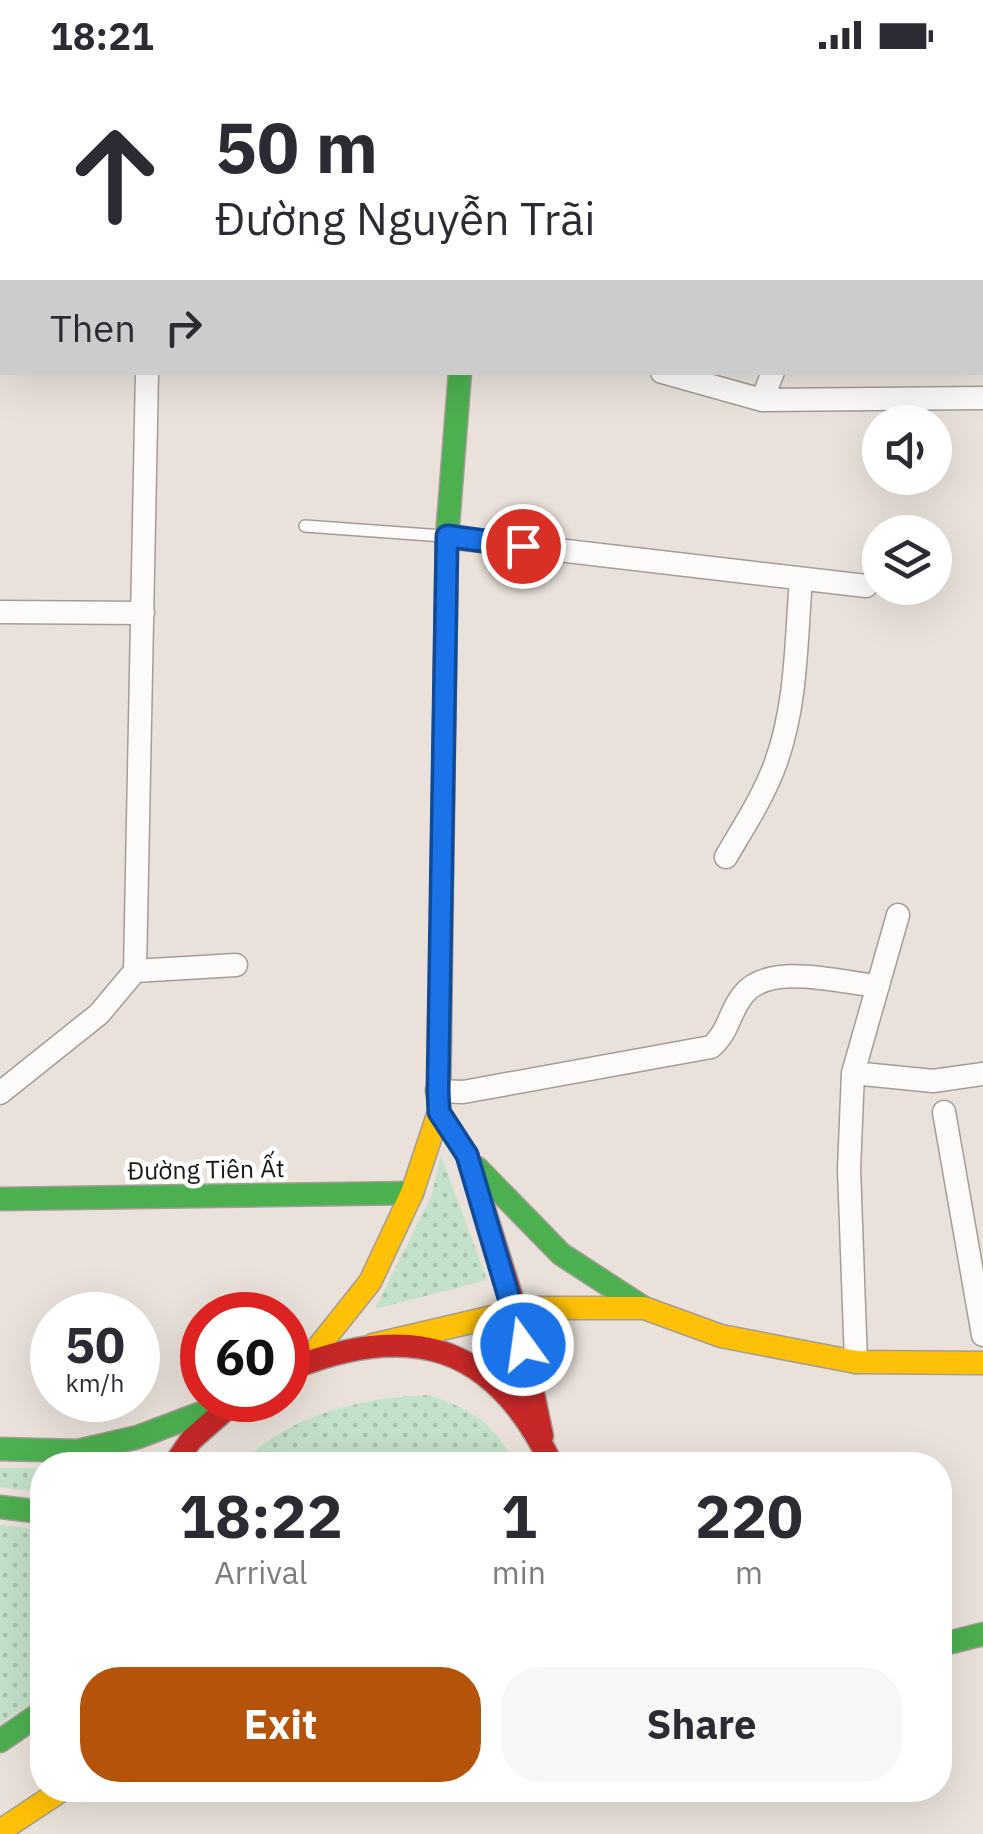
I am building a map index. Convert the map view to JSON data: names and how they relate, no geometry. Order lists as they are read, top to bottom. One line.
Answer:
{"streets":{"main road":["Đường Tiên Ất"]},"page":{"status":"18:21","turn":["50 m","Đường Nguyễn Trãi"],"then":"Then","speed":"50 km/h","limit":"60","eta":["18:22","Arrival","1","min","220","m"],"buttons":["Exit","Share"]}}
